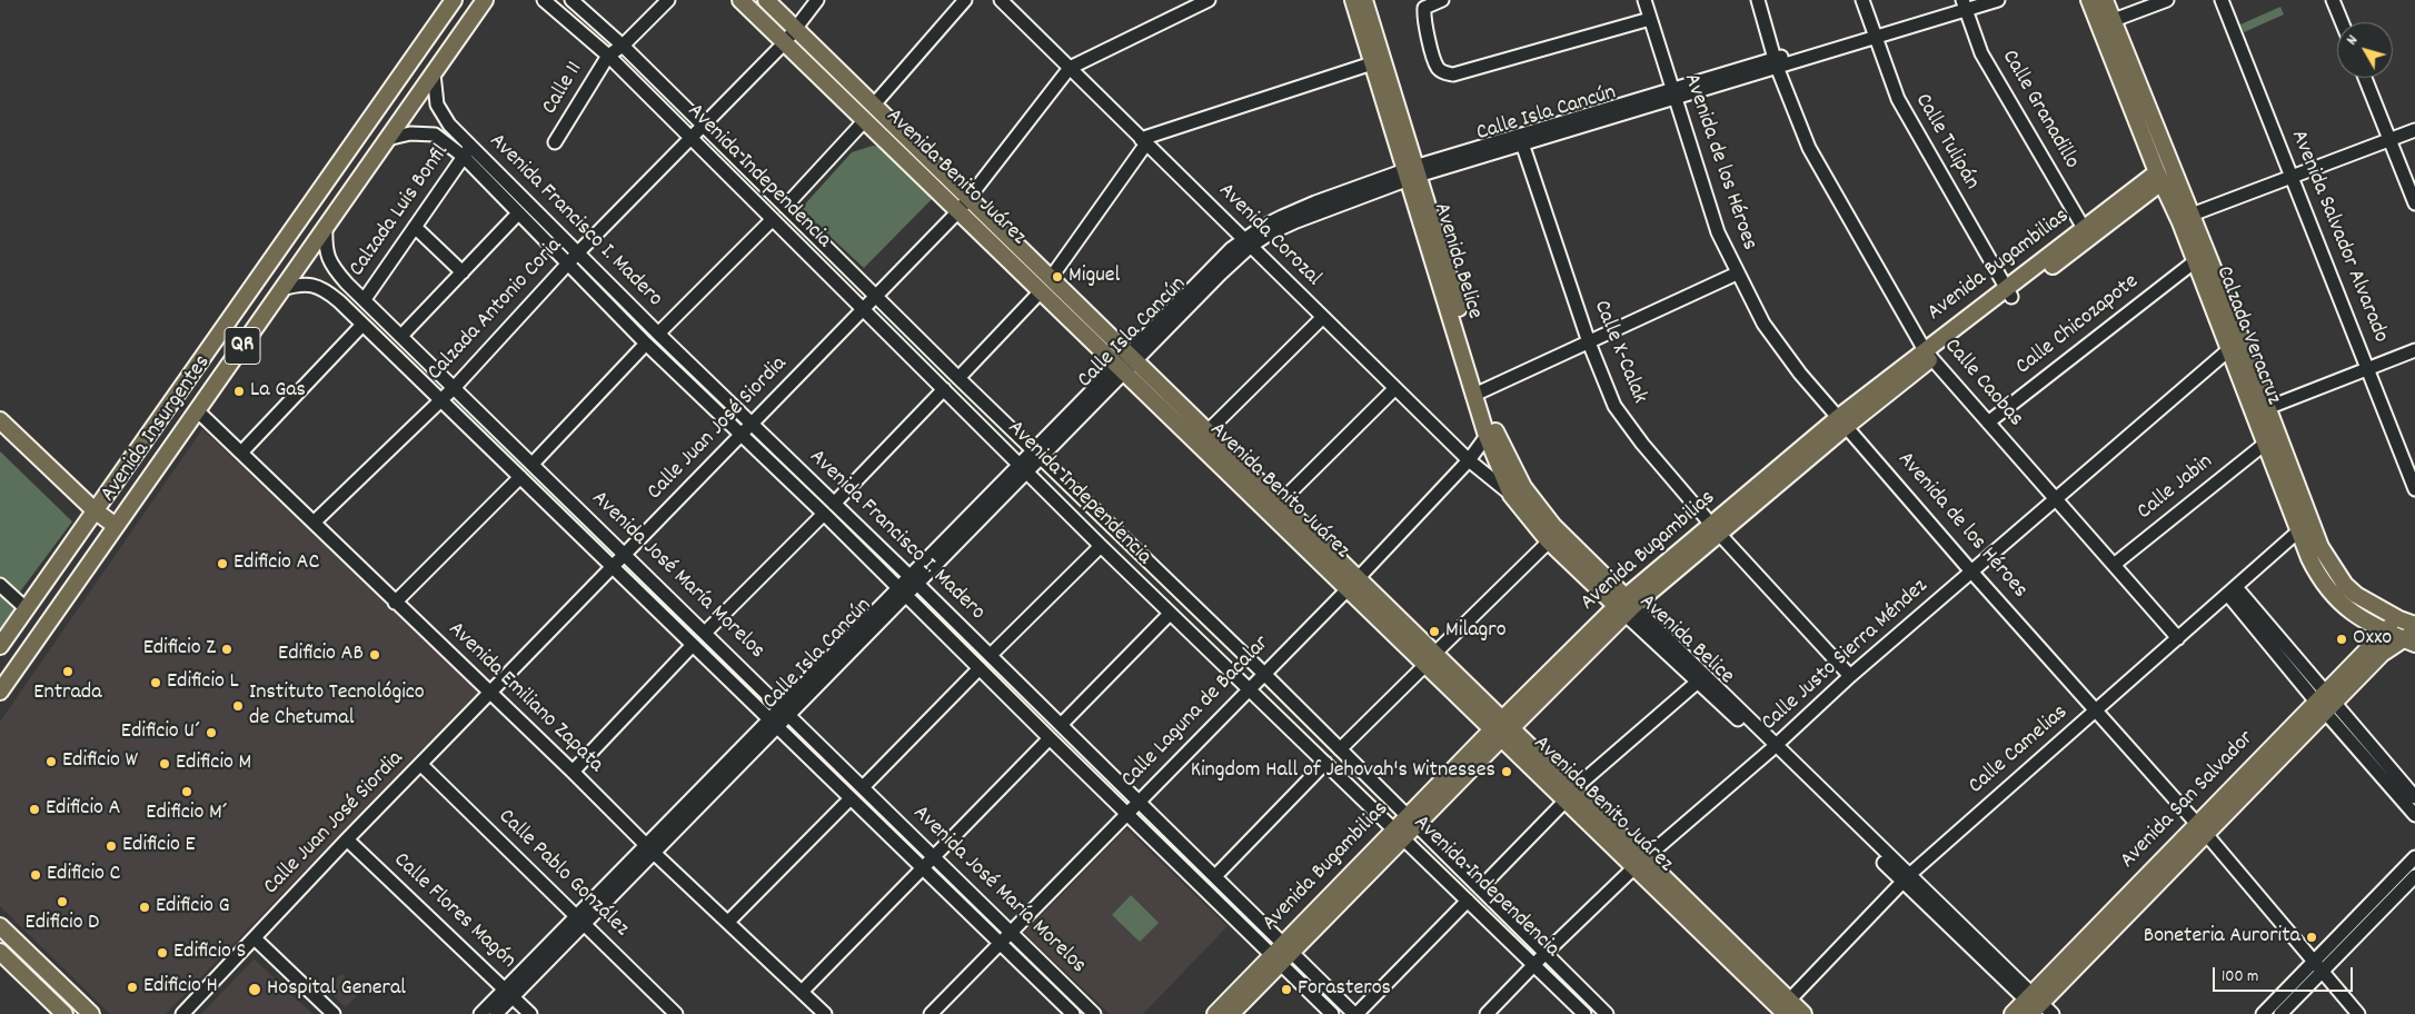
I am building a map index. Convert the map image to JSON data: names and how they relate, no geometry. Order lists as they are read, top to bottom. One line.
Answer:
{"streets":{"main road":["Avenida Benito Juárez","Avenida Belice","Avenida Bugambilias","Calzada Veracruz","QR","Avenida Insurgentes","Avenida San Salvador"],"street":["Calle 11","Calle Granadillo","Calle Isla Cancún","Calle Tulipán","Avenida de los Héroes","Avenida Independencia","Calzada Luis Bonfil","Avenida Francisco I. Madero","Avenida Corozal","Avenida Salvador Alvarado","Calzada Antonio Coria","Calle Chicozapote","Calle X-Calak","Calle Caobas","Calle Juan José Siordia","Calle Jabin","Avenida José María Morelos","Calle Justo Sierra Méndez","Avenida Emiliano Zapata","Calle Laguna de Bacalar","Calle Camelias","Calle Pablo González","Calle Flores Magón"]},"crossings":[["Calle 11","Avenida Independencia"],["Calle Granadillo","Calle Isla Cancún"],["Calle Granadillo","Avenida Bugambilias"],["Calle Isla Cancún","Calle Tulipán"],["Calle Isla Cancún","Avenida de los Héroes"],["Calle Isla Cancún","Avenida Independencia"],["Calle Isla Cancún","Avenida Benito Juárez"],["Calle Isla Cancún","Avenida Francisco I. Madero"],["Calle Isla Cancún","Avenida Corozal"],["Calle Isla Cancún","Avenida Belice"],["Calle Isla Cancún","Calle X-Calak"],["Calle Isla Cancún","Calle Caobas"],["Calle Isla Cancún","Avenida José María Morelos"],["Calle Isla Cancún","Avenida Emiliano Zapata"],["Calle Isla Cancún","Calle Pablo González"],["Calle Isla Cancún","Calle Flores Magón"],["Calle Tulipán","Avenida Bugambilias"],["Avenida de los Héroes","Avenida Bugambilias"],["Avenida de los Héroes","Calle Justo Sierra Méndez"],["Avenida de los Héroes","Calle Camelias"],["Avenida de los Héroes","Avenida San Salvador"],["Avenida Independencia","Avenida Bugambilias"],["Avenida Independencia","Calzada Antonio Coria"],["Avenida Independencia","Calle Juan José Siordia"],["Avenida Independencia","Calle Justo Sierra Méndez"],["Avenida Independencia","Calle Laguna de Bacalar"],["Avenida Benito Juárez","Avenida Bugambilias"],["Avenida Benito Juárez","Calzada Antonio Coria"],["Avenida Benito Juárez","Calle Juan José Siordia"],["Avenida Benito Juárez","Calle Justo Sierra Méndez"],["Avenida Benito Juárez","Calle Laguna de Bacalar"],["Avenida Benito Juárez","Calle Camelias"],["Calzada Luis Bonfil","Avenida Francisco I. Madero"],["Calzada Luis Bonfil","Avenida José María Morelos"],["Avenida Francisco I. Madero","Avenida Bugambilias"],["Avenida Francisco I. Madero","Calzada Antonio Coria"],["Avenida Francisco I. Madero","Avenida Insurgentes"],["Avenida Francisco I. Madero","Calle Juan José Siordia"],["Avenida Francisco I. Madero","Calle Laguna de Bacalar"],["Avenida Corozal","Avenida Belice"],["Avenida Corozal","Calle Juan José Siordia"],["Avenida Corozal","Calle Laguna de Bacalar"],["Avenida Belice","Avenida Bugambilias"],["Avenida Belice","Calle Justo Sierra Méndez"],["Avenida Belice","Calle Laguna de Bacalar"],["Avenida Belice","Calle Camelias"],["Avenida Belice","Avenida San Salvador"],["Avenida Bugambilias","Calzada Veracruz"],["Avenida Bugambilias","Calle X-Calak"],["Avenida Bugambilias","Calle Caobas"],["Calzada Antonio Coria","Avenida José María Morelos"],["Calzada Antonio Coria","Avenida Emiliano Zapata"],["Calle Chicozapote","Calzada Veracruz"],["Calle Chicozapote","Calle Caobas"],["Calzada Veracruz","Calle Jabin"],["Calzada Veracruz","Calle Justo Sierra Méndez"],["Calzada Veracruz","Calle Camelias"],["Calzada Veracruz","Avenida San Salvador"],["Calle X-Calak","Calle Justo Sierra Méndez"],["Calle Caobas","Calle Jabin"],["Calle Caobas","Calle Justo Sierra Méndez"],["Calle Caobas","Calle Camelias"],["Avenida Insurgentes","Avenida José María Morelos"],["Avenida Insurgentes","Avenida Emiliano Zapata"],["Calle Juan José Siordia","Avenida José María Morelos"],["Calle Juan José Siordia","Avenida Emiliano Zapata"],["Calle Juan José Siordia","Calle Pablo González"],["Calle Juan José Siordia","Calle Flores Magón"],["Avenida José María Morelos","Calle Laguna de Bacalar"]],"places":["Miguel","La Gas","Edificio AC","Milagro","Oxxo","Edificio Z","Edificio AB","Entrada","Edificio L","Instituto Tecnológico de Chetumal","Edificio U´","Edificio W","Edificio M","Kingdom Hall of Jehovah's Witnesses","Edificio M´","Edificio A","Edificio E","Edificio C","Edificio D","Edificio G","Boneteria Aurorita","Edificio S","Edificio H","Hospital General","Forasteros"],"scale_bar":"100 m","north":"top left"}
